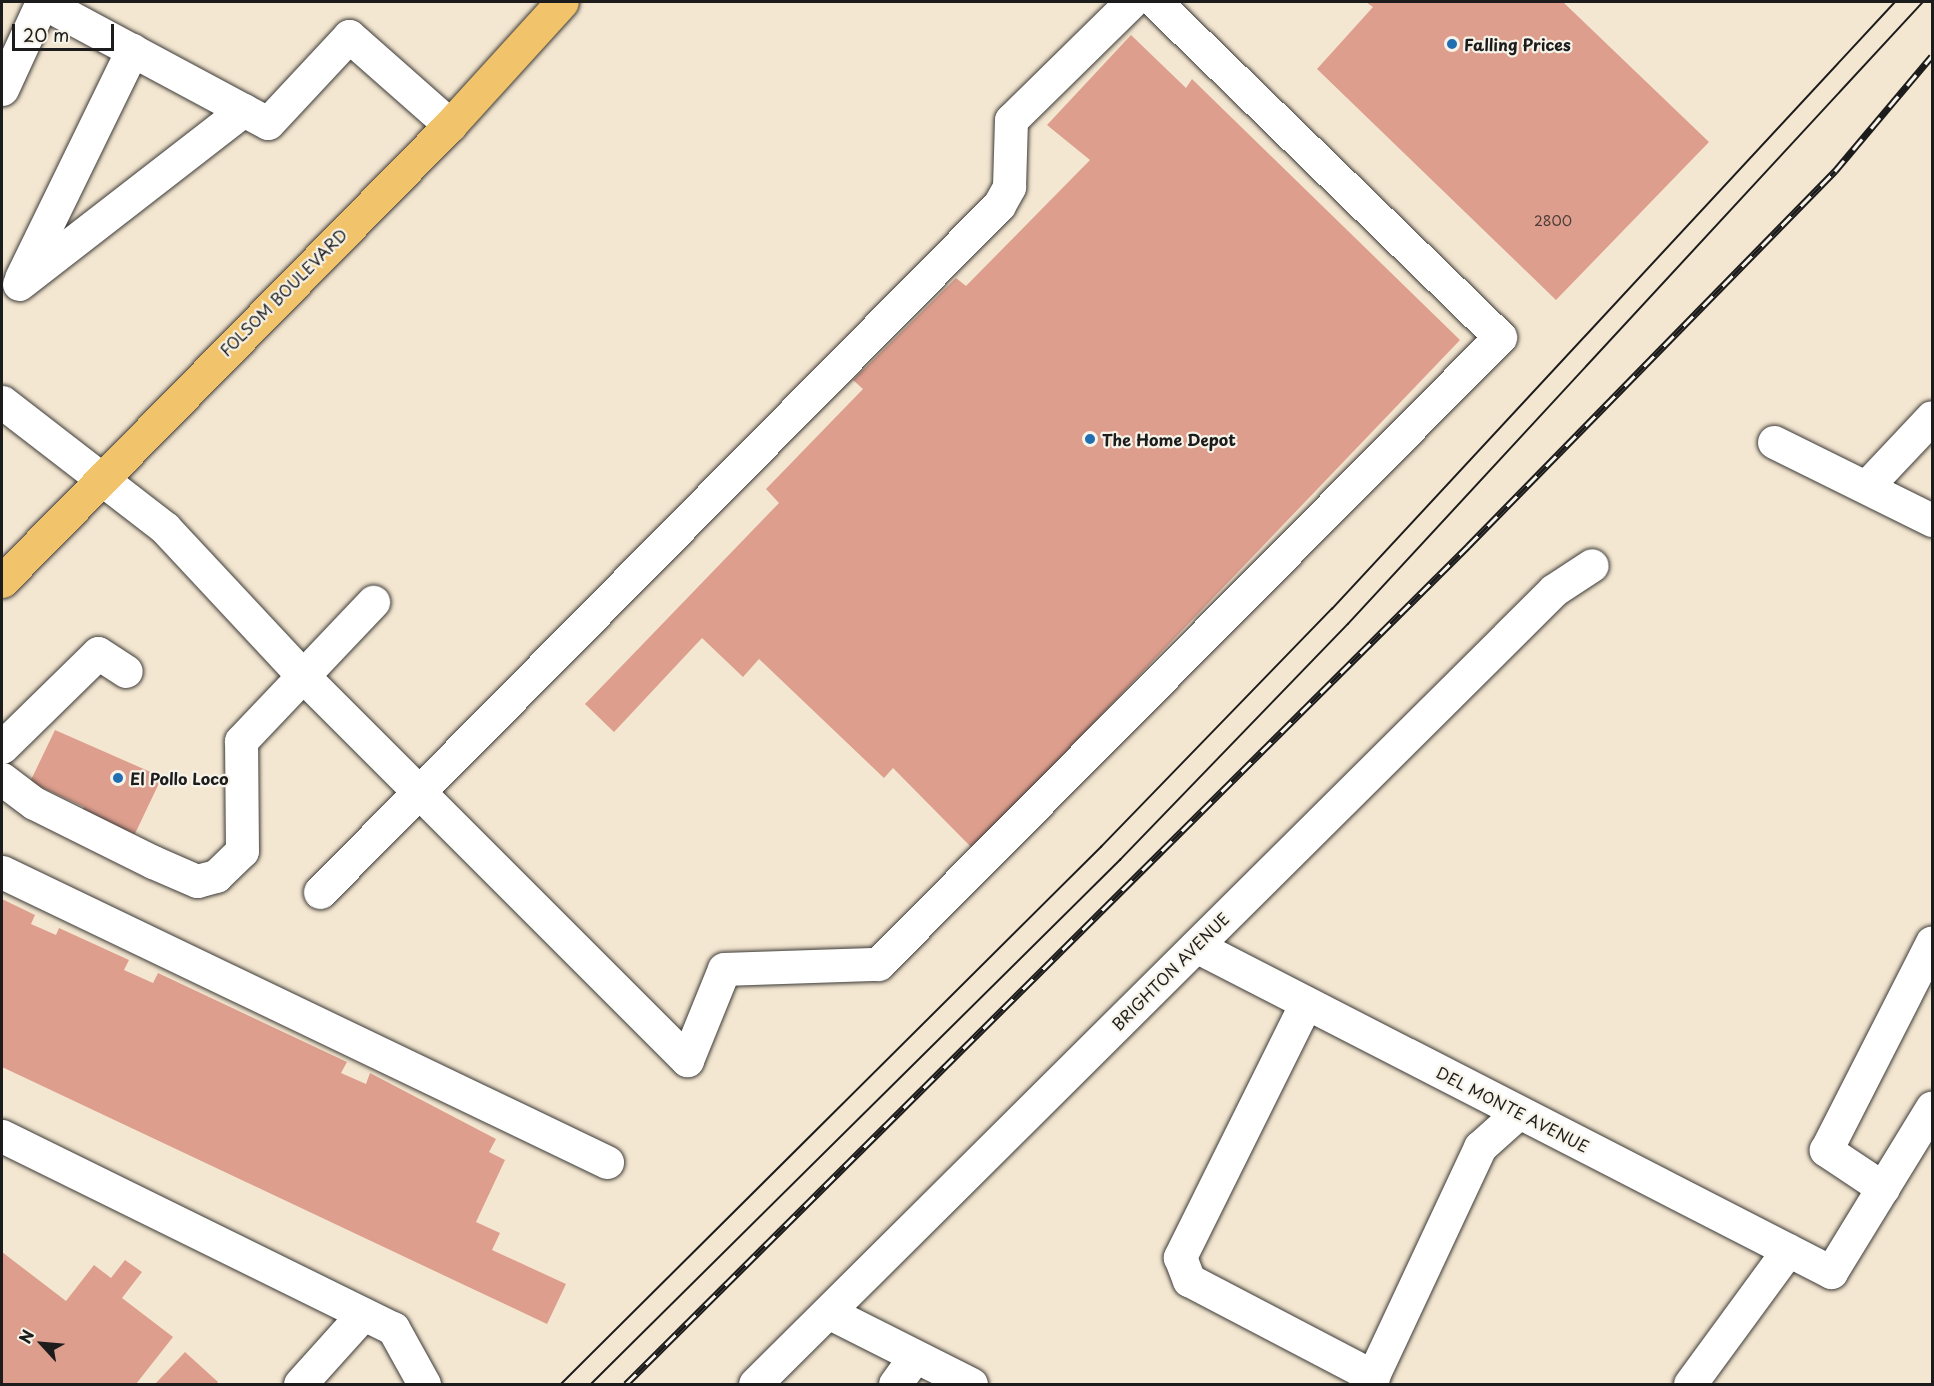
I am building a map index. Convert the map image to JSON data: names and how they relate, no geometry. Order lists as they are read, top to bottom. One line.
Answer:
{"streets":{"main road":["FOLSOM BOULEVARD"],"street":["BRIGHTON AVENUE","DEL MONTE AVENUE"]},"crossings":[["BRIGHTON AVENUE","DEL MONTE AVENUE"]],"places":["Falling Prices","The Home Depot","El Pollo Loco"],"house_numbers":["2800"],"scale_bar":"20 m","north":"top left"}
